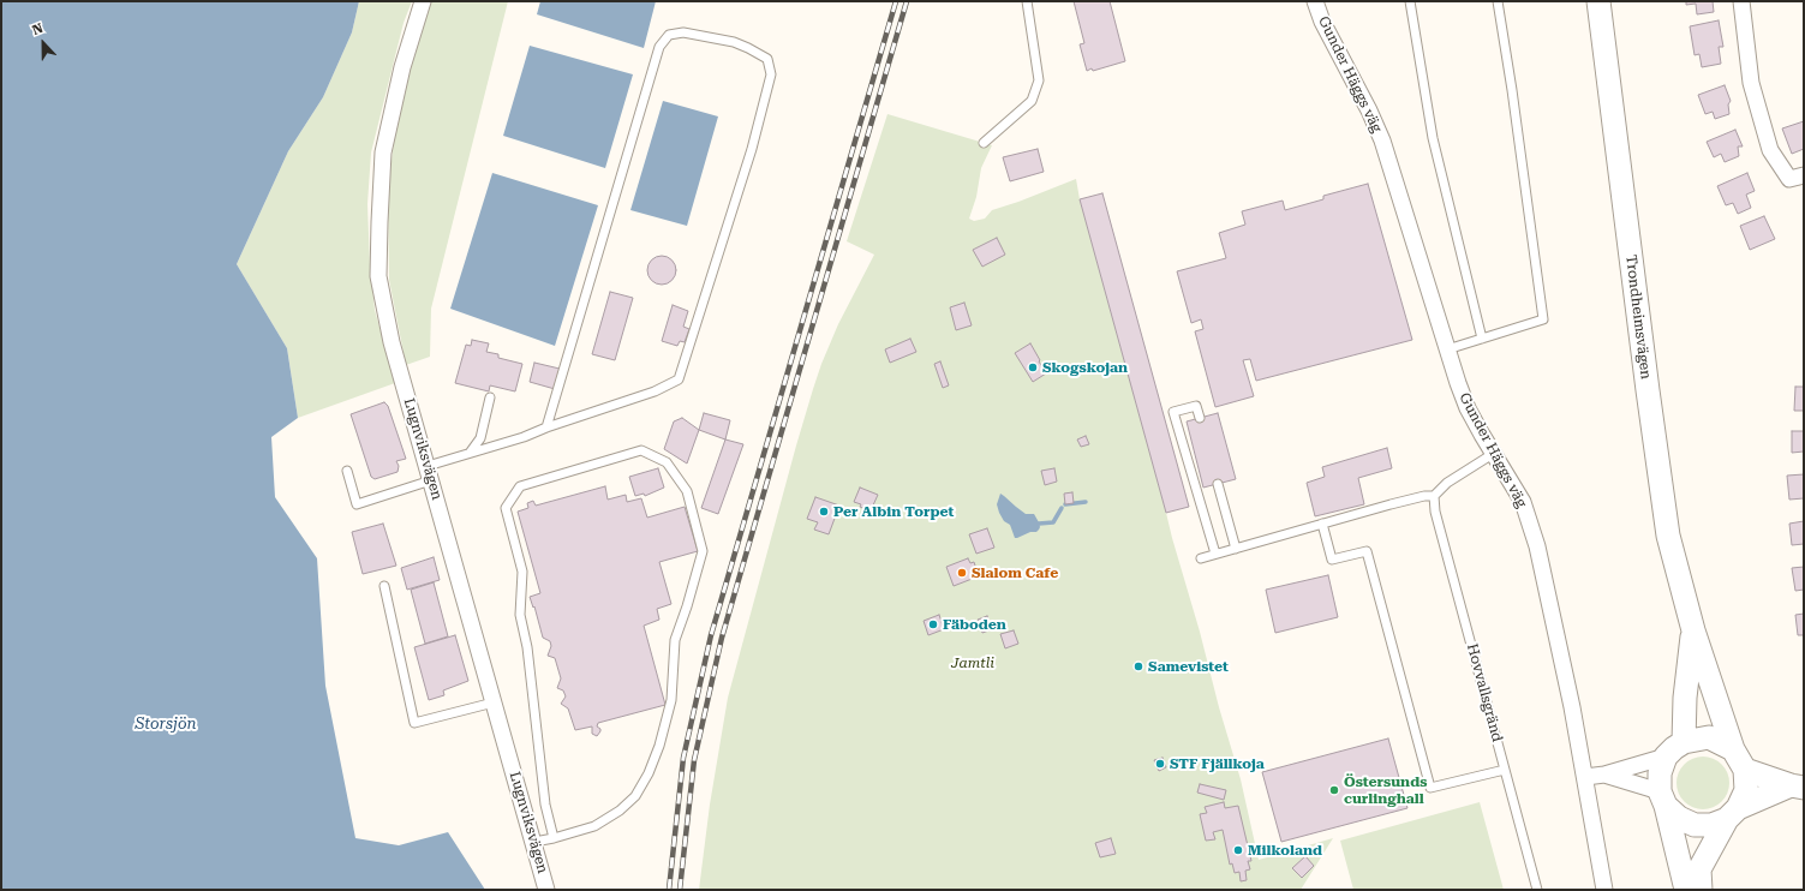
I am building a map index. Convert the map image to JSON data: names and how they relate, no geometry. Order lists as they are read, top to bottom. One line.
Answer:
{"streets":{"main road":["Trondheimsvägen"],"street":["Gunder Häggs väg","Lugnviksvägen"],"lane":["Hovvallsgränd"]},"water":["Storsjön"],"parks":["Jamtli"],"places":["Skogskojan","Per Albin Torpet","Slalom Cafe","Fäboden","Samevistet","STF Fjällkoja","Östersunds curlinghall","Milkoland"],"north":"top"}
